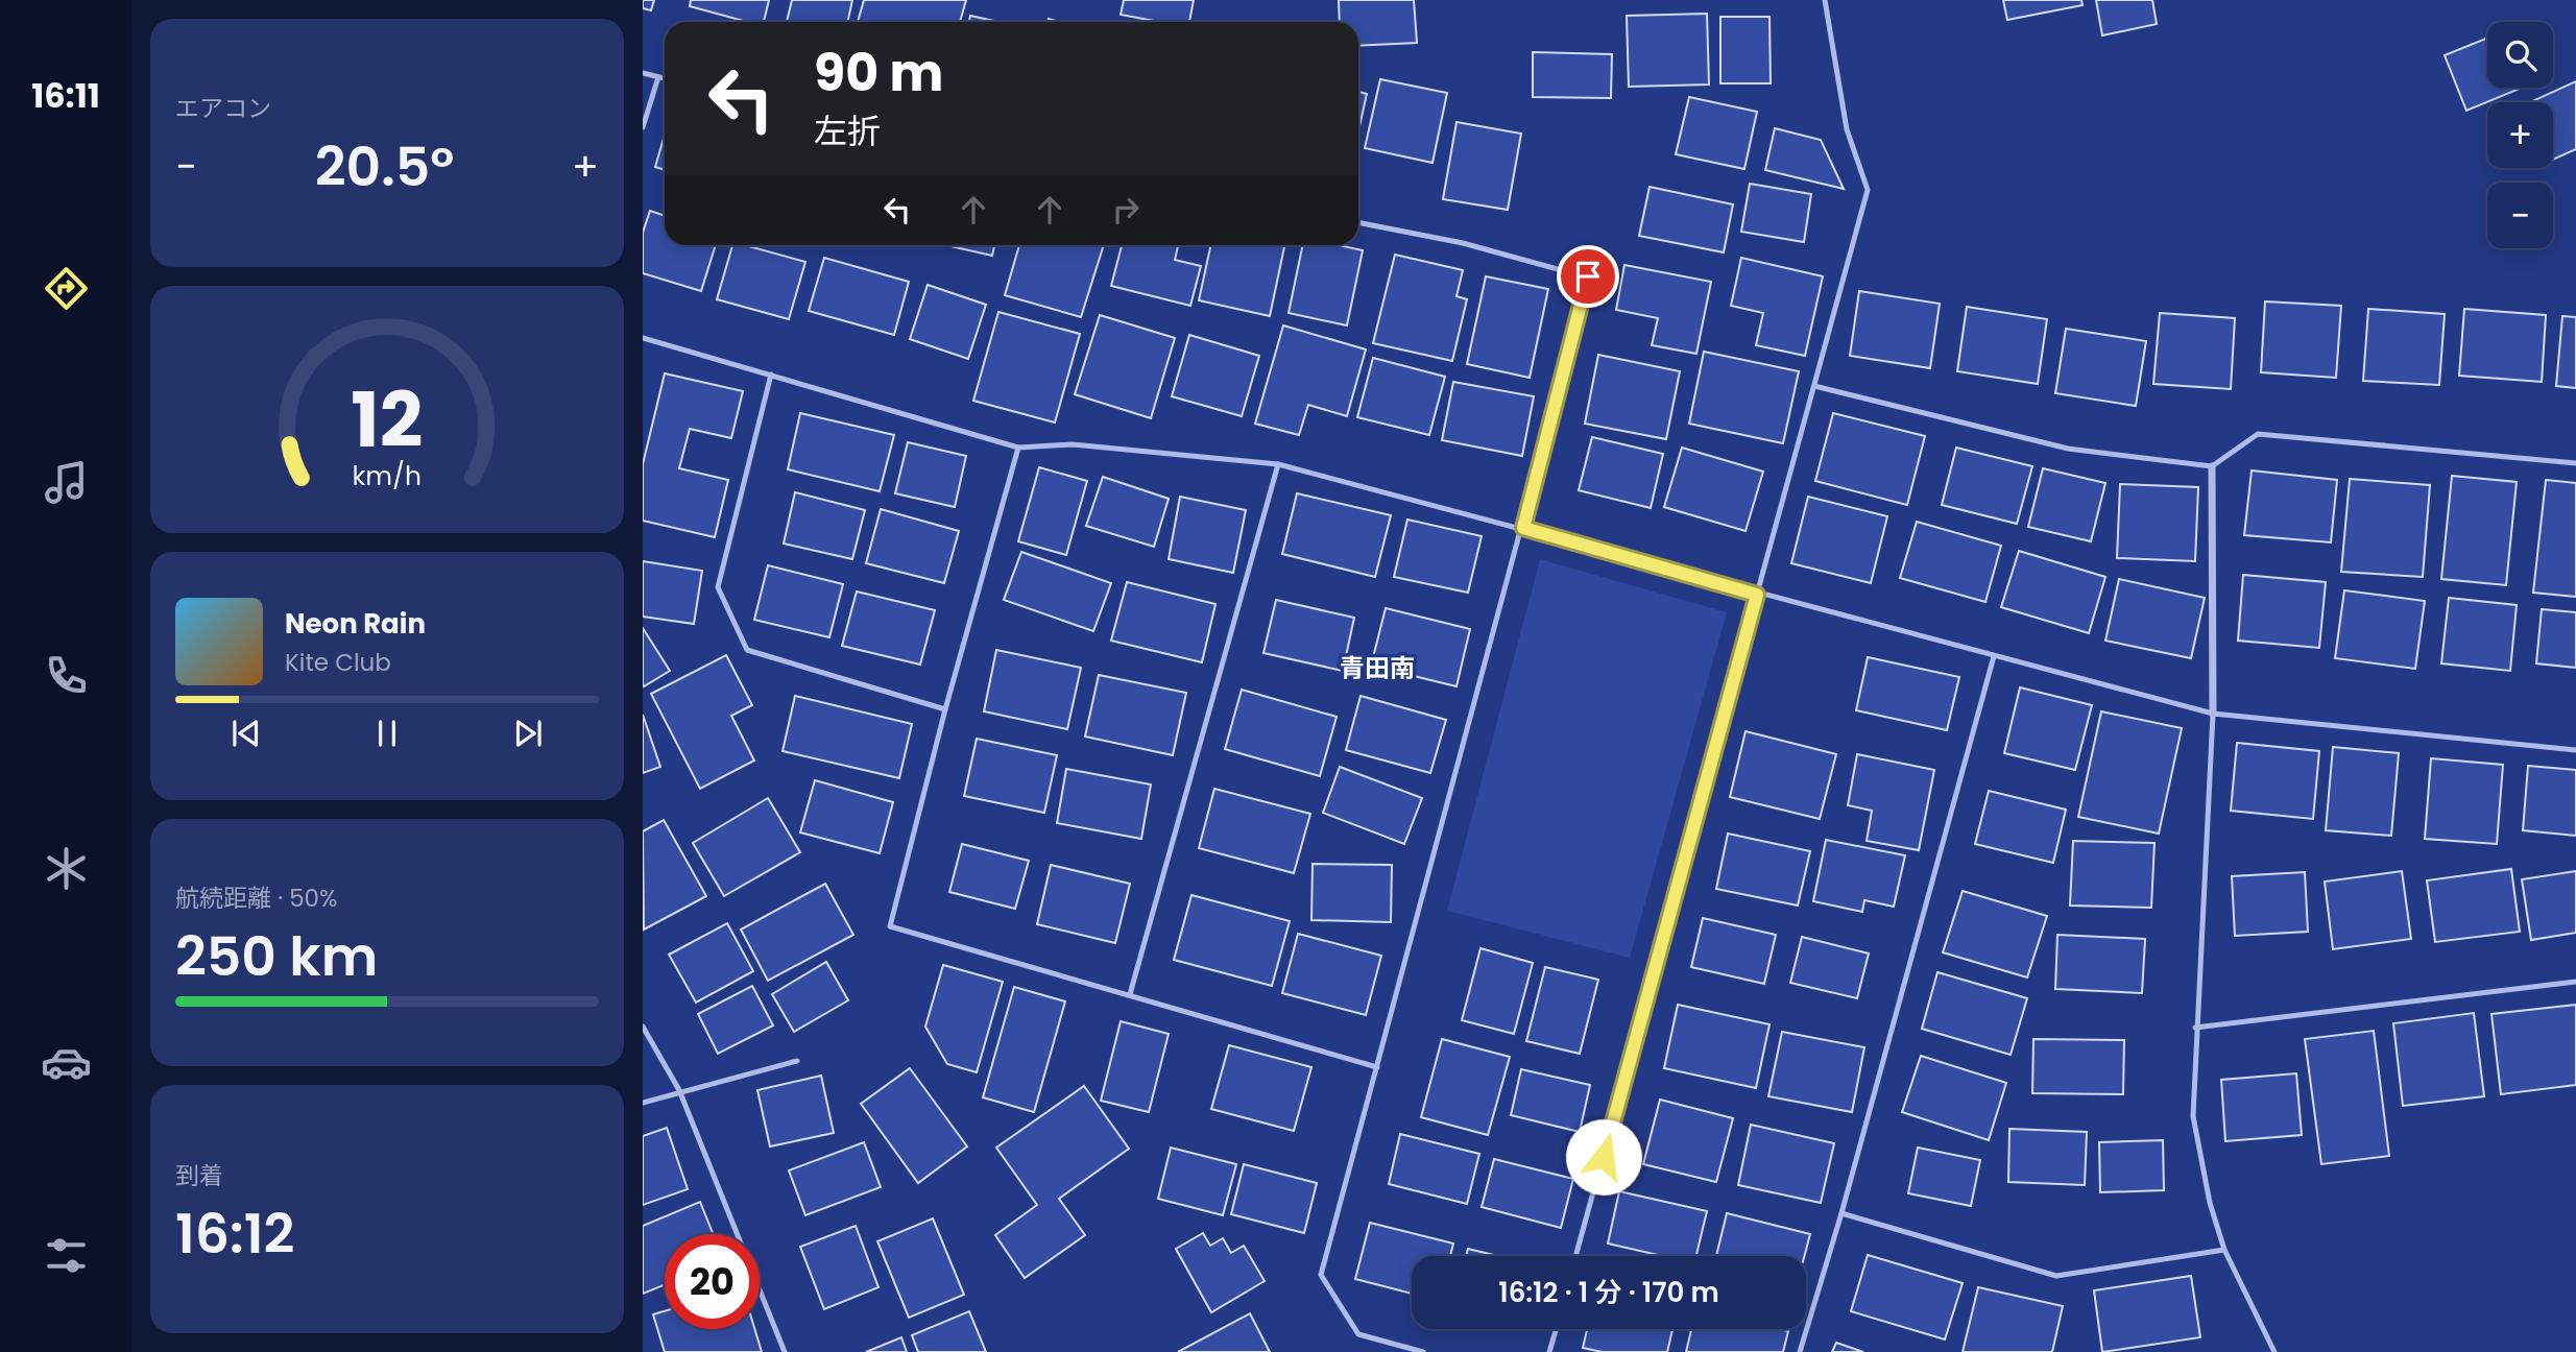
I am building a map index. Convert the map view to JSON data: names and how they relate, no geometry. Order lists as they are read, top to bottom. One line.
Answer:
{"districts":["青田南"],"page":{"tabs":"16:11","tile":["エアコン",["航続距離 · 50%","250 km"],["到着","16:12"]],"map_buttons":["+","−"],"turn":["90 m","左折"],"heat":["−","20.5°","+"],"song":["Neon Rain","Kite Club"],"limit":"20","trip":"16:12 · 1 分 · 170 m","gauge":["12","km/h"]}}
